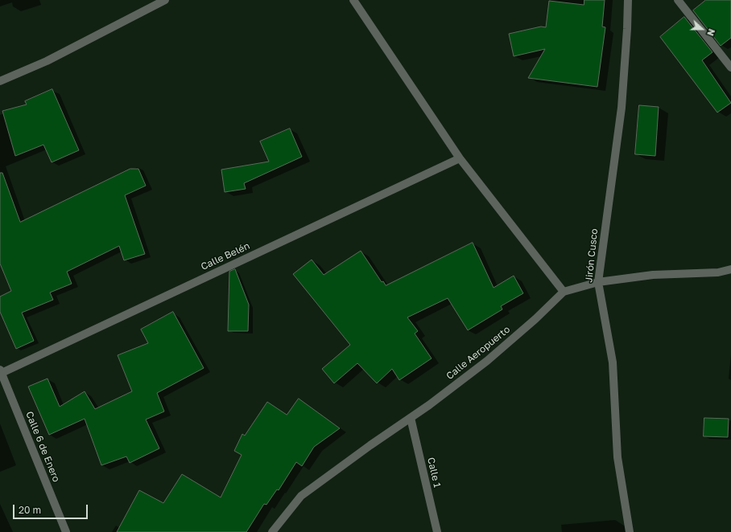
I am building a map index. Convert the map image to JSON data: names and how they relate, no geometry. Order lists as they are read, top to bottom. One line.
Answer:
{"streets":{"street":["Jirón Cusco","Calle Belén","Calle Aeropuerto","Calle 6 de Enero","Calle 1"]},"crossings":[["Jirón Cusco","Calle Aeropuerto"],["Calle Belén","Calle 6 de Enero"],["Calle Aeropuerto","Calle 1"]],"scale_bar":"20 m","north":"right"}
